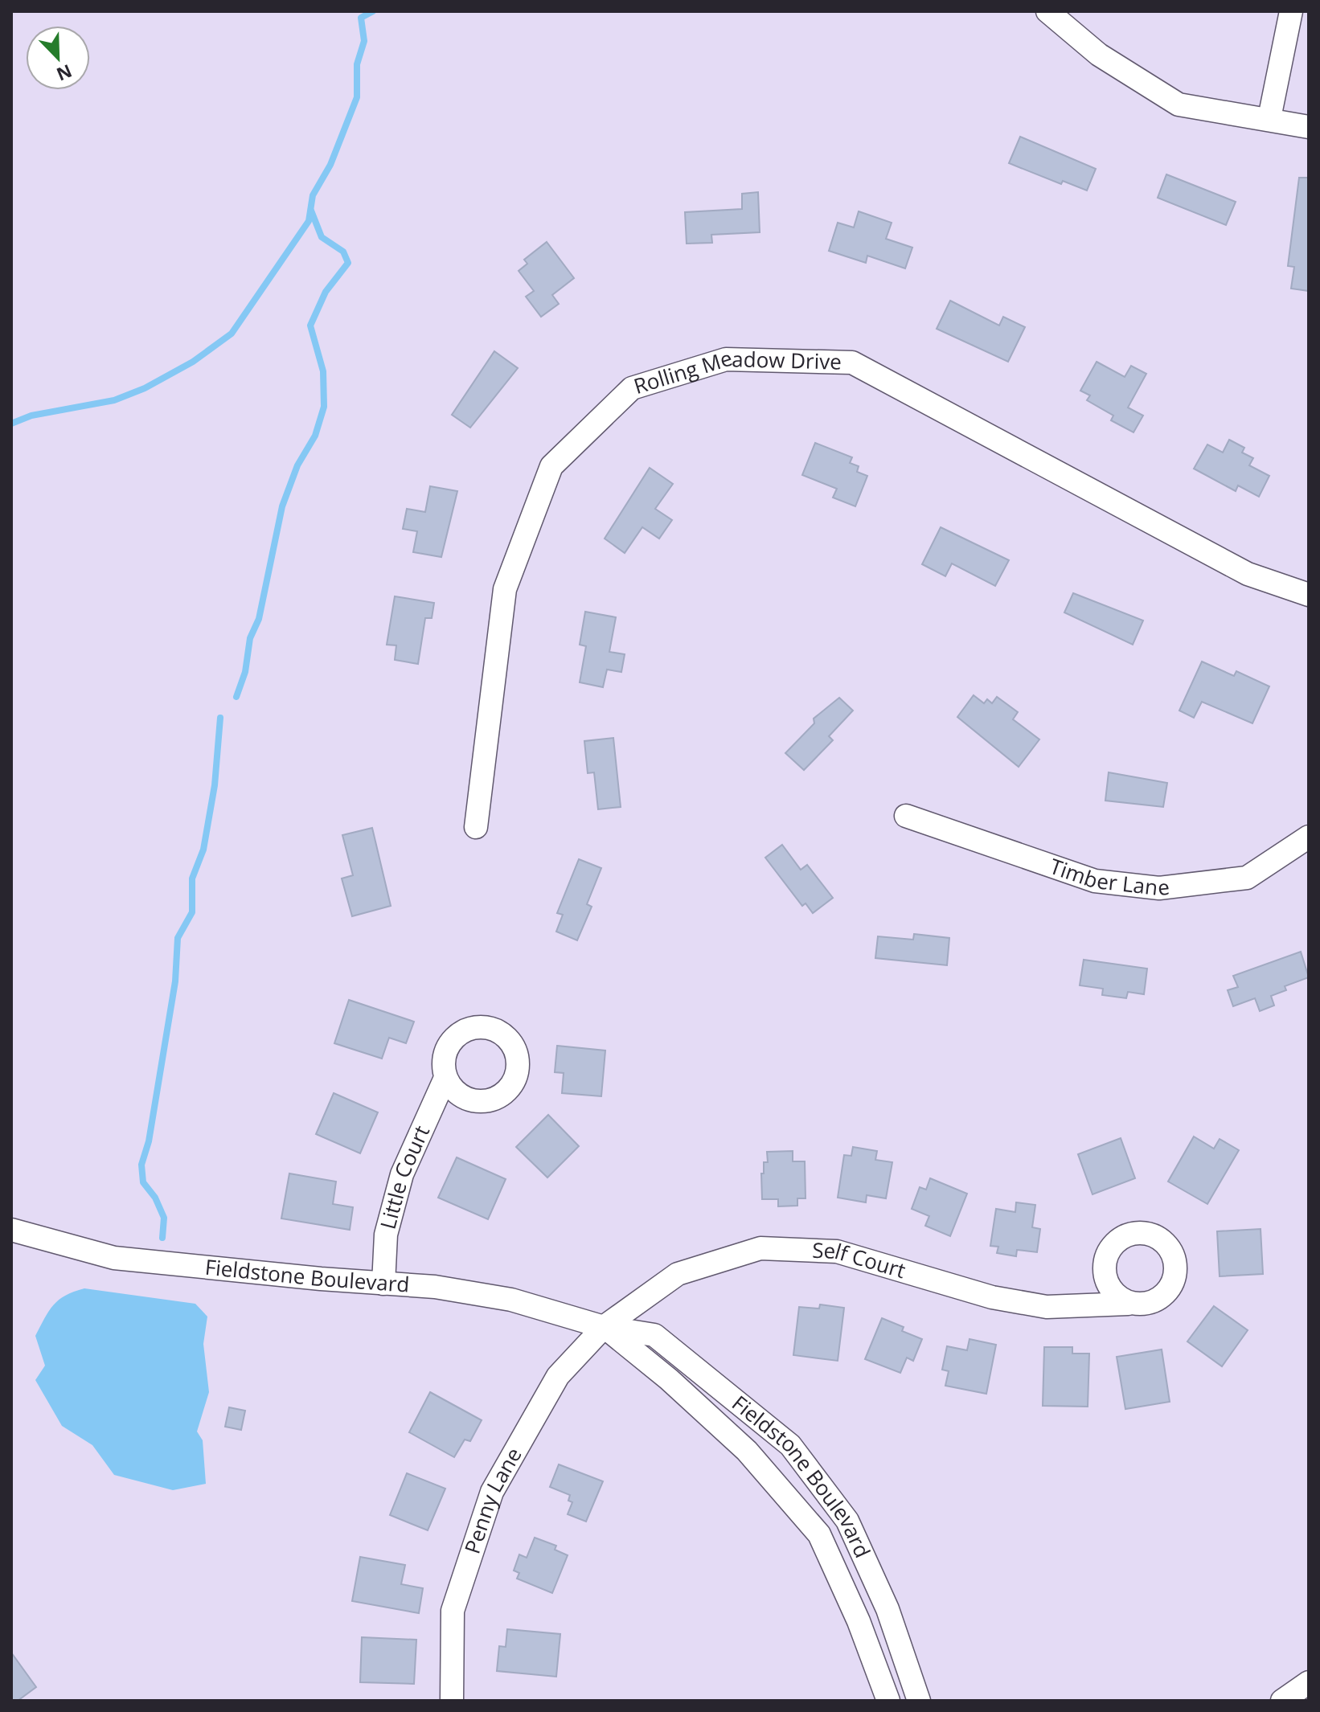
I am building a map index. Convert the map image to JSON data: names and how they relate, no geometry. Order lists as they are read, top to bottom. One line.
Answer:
{"streets":{"street":["Rolling Meadow Drive","Timber Lane","Little Court","Self Court","Fieldstone Boulevard","Penny Lane"]},"crossings":[["Little Court","Fieldstone Boulevard"],["Self Court","Fieldstone Boulevard"],["Self Court","Penny Lane"],["Fieldstone Boulevard","Penny Lane"]],"north":"bottom right"}
